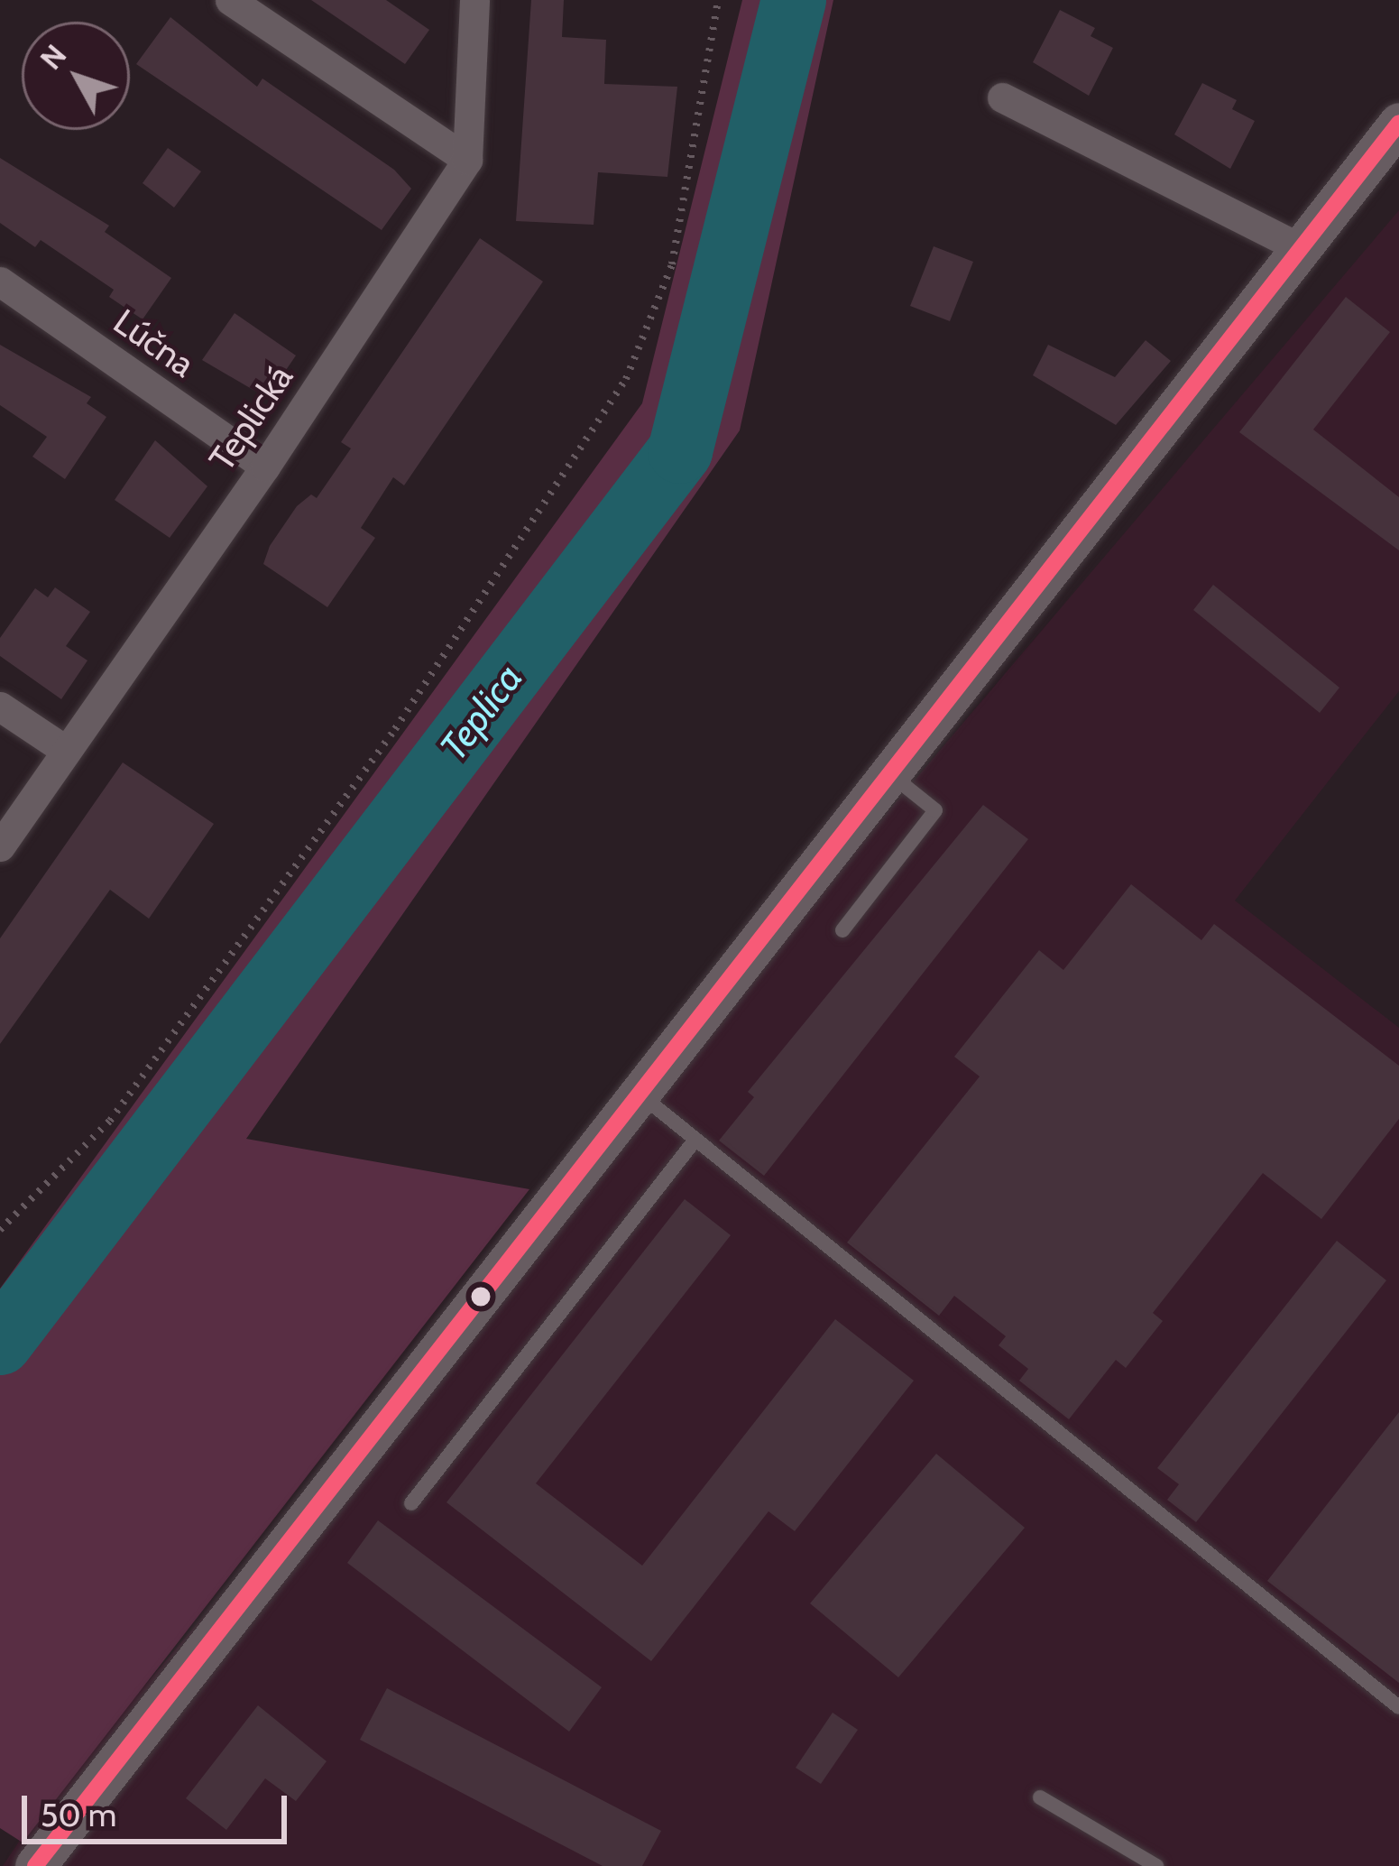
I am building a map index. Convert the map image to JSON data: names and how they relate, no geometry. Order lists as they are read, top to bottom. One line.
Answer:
{"streets":{"street":["Lúčna","Teplická"]},"crossings":[["Lúčna","Teplická"]],"water":["Teplica"],"scale_bar":"50 m","north":"top left"}
